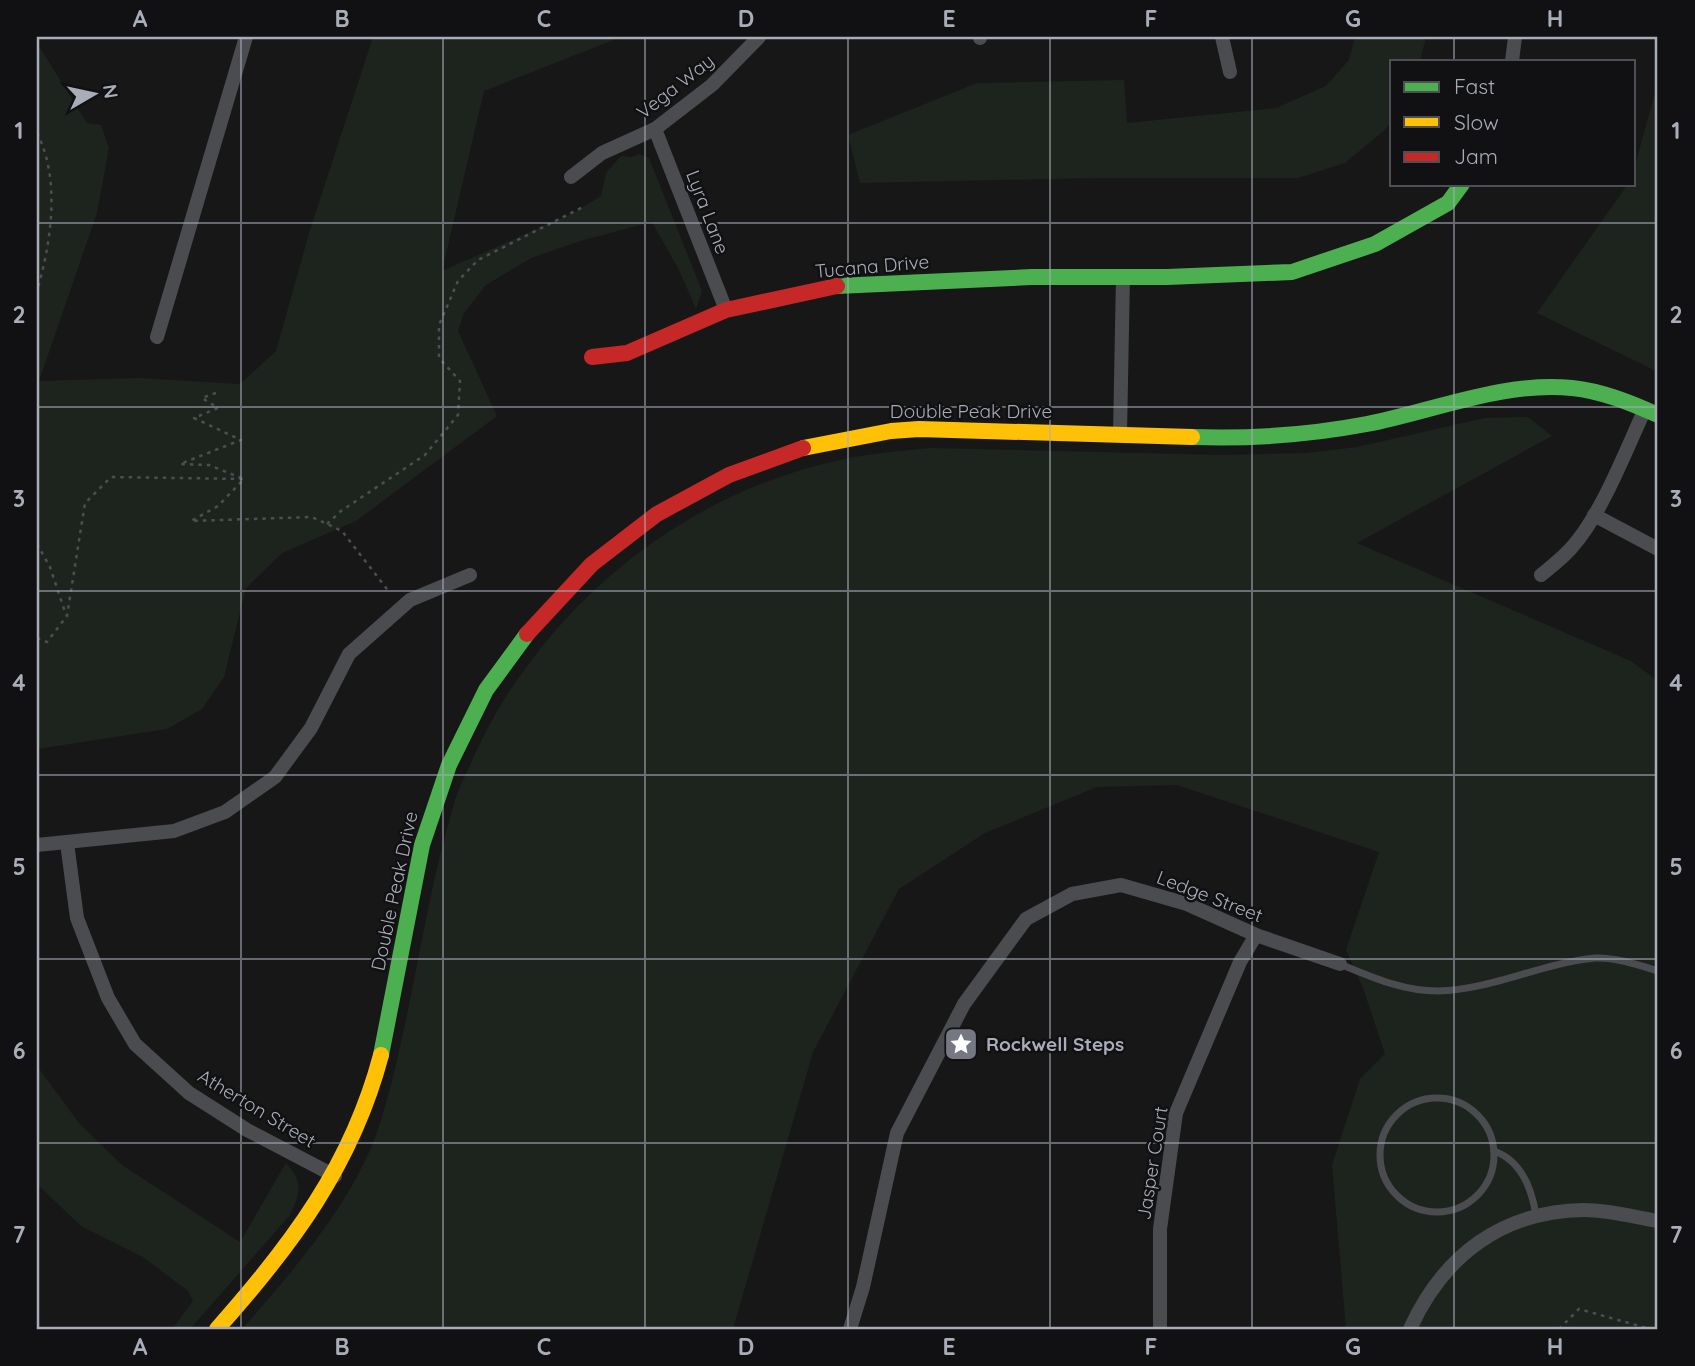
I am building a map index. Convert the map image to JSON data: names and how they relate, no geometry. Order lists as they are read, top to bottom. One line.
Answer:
{"streets":{"street":["Vega Way","Lyra Lane","Tucana Drive","Double Peak Drive","Ledge Street","Atherton Street","Jasper Court"]},"crossings":[["Vega Way","Lyra Lane"],["Lyra Lane","Tucana Drive"],["Double Peak Drive","Atherton Street"],["Ledge Street","Jasper Court"]],"places":{"place":["Rockwell Steps"]},"legend":["Fast","Slow","Jam"],"north":"right","grid":{"columns":["A","B","C","D","E","F","G","H"],"rows":["1","2","3","4","5","6","7"]}}
